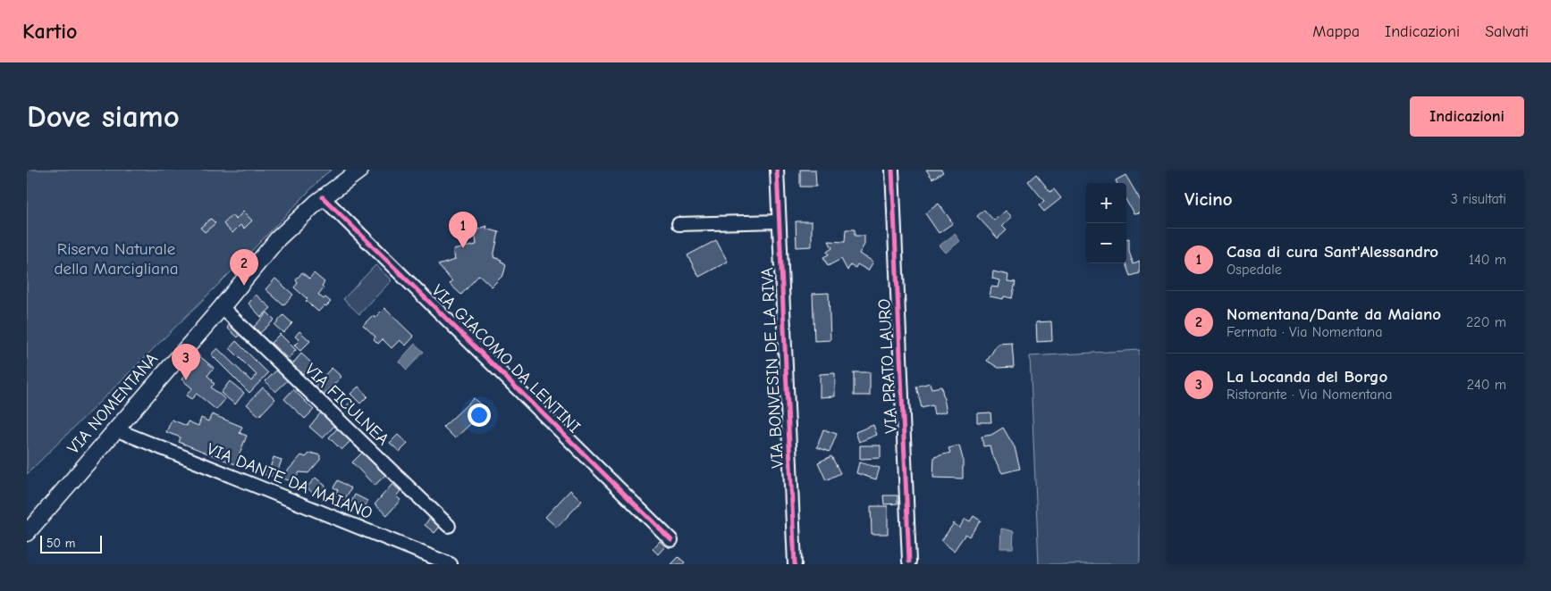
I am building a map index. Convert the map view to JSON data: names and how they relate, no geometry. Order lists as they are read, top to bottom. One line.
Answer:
{"streets":{"main road":["VIA NOMENTANA"],"street":["VIA GIACOMO DA LENTINI","VIA PRATO LAURO","VIA BONVESIN DE LA RIVA","VIA FICULNEA","VIA DANTE DA MAIANO"]},"crossings":[["VIA GIACOMO DA LENTINI","VIA NOMENTANA"],["VIA NOMENTANA","VIA FICULNEA"],["VIA NOMENTANA","VIA DANTE DA MAIANO"]],"parks":["Riserva Naturale della Marcigliana"],"scale_bar":"50 m","page":{"header":"Kartio","nav":["Mappa","Indicazioni","Salvati"],"buttons":"Indicazioni","title":"Dove siamo","heading":["Vicino","3 risultati"],"map_buttons":["+","−"],"pins":["1","2","3"],"list":[{"mark":"1","name":"Casa di cura Sant'Alessandro","note":"Ospedale","value":"140 m"},{"mark":"2","name":"Nomentana/Dante da Maiano","note":"Fermata · Via Nomentana","value":"220 m"},{"mark":"3","name":"La Locanda del Borgo","note":"Ristorante · Via Nomentana","value":"240 m"}],"scale":"50 m"}}
